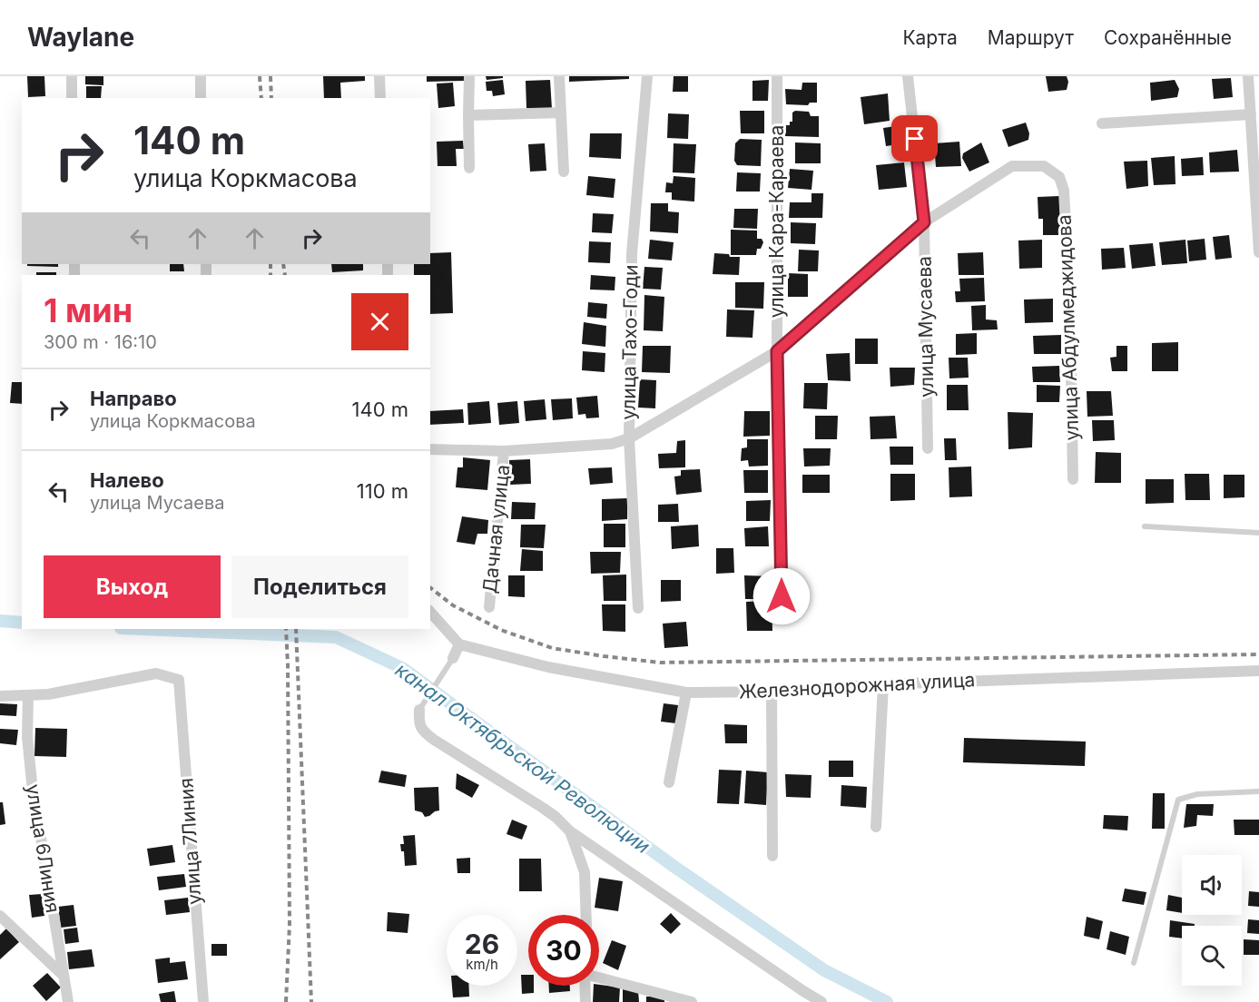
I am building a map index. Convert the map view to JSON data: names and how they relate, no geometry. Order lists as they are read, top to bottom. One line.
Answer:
{"streets":{"street":["улица Кара-Караева","улица Мусаева","улица Абдулмеджидова","улица Тахо-Годи","Дачная улица","Железнодорожная улица","улица 7Линия","улица 6Линия"]},"crossings":[["улица Мусаева","улица Абдулмеджидова"],["улица 7Линия","улица 6Линия"]],"water":["канал Октябрьской Революции"],"page":{"header":"Waylane","nav":["Карта","Маршрут","Сохранённые"],"turn":["140 m","улица Коркмасова"],"heading":["1 мин","300 m · 16:10"],"list":[{"name":"Направо","note":"улица Коркмасова","value":"140 m"},{"name":"Налево","note":"улица Мусаева","value":"110 m"}],"buttons":["Выход","Поделиться"],"speed":"26 km/h","limit":"30"}}
